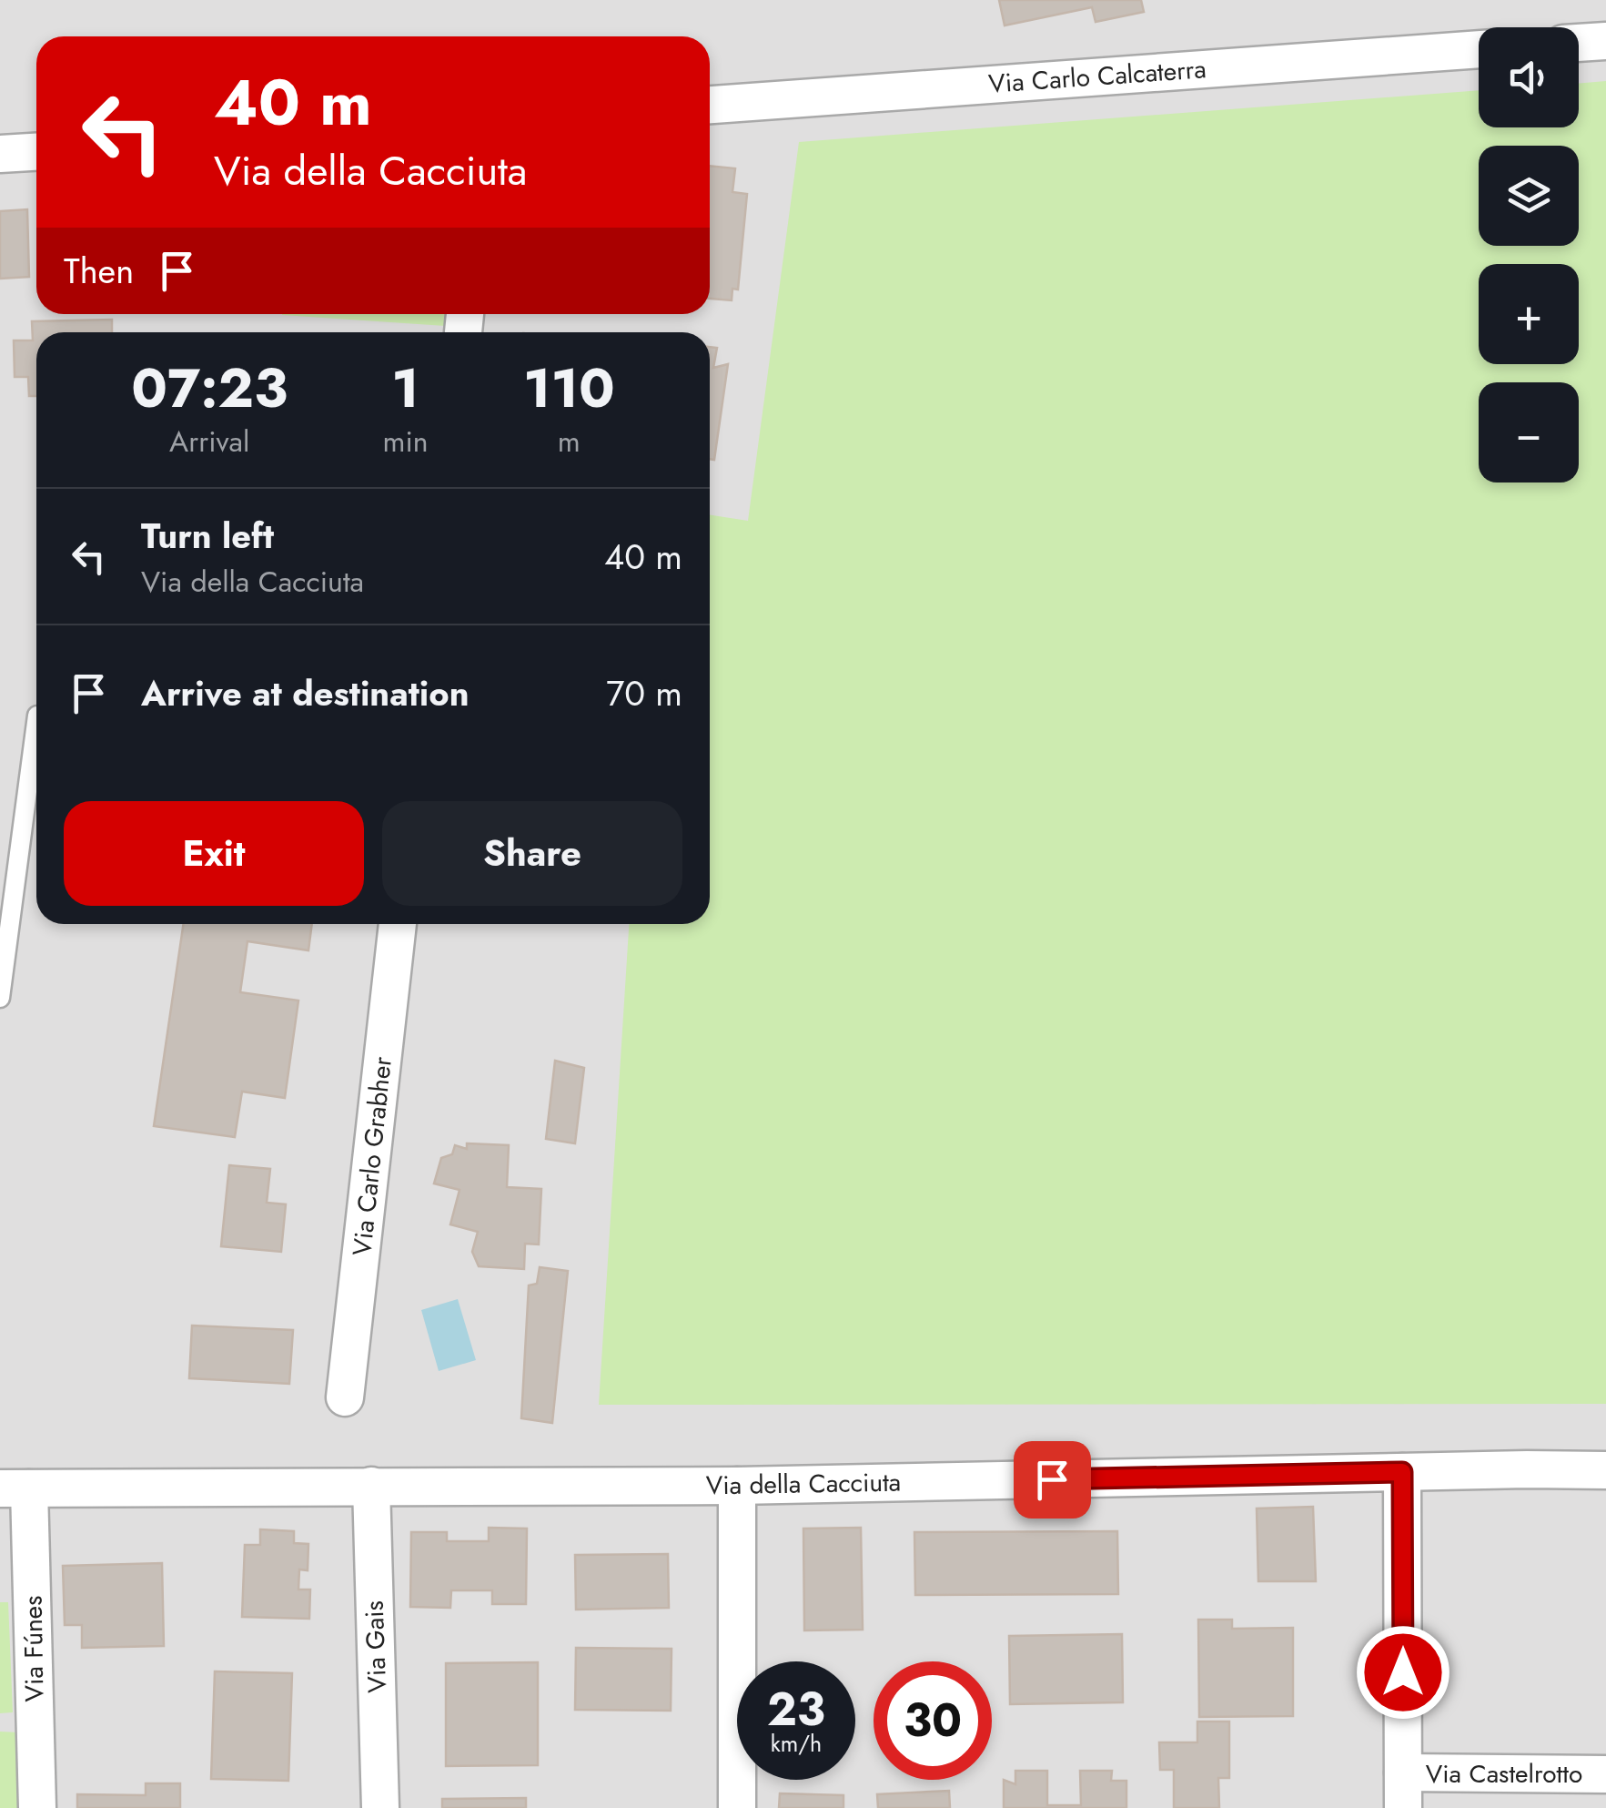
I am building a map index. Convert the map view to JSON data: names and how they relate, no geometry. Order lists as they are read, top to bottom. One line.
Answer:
{"streets":{"street":["Via Carlo Calcaterra","Via Carlo Grabher","Via della Cacciuta","Via Gais","Via Fúnes","Via Castelrotto"]},"crossings":[["Via della Cacciuta","Via Gais"],["Via della Cacciuta","Via Fúnes"]],"page":{"map_buttons":["+","−"],"turn":["40 m","Via della Cacciuta"],"then":"Then","eta":["07:23","Arrival","1","min","110","m"],"list":[{"name":"Turn left","note":"Via della Cacciuta","value":"40 m"},{"name":"Arrive at destination","value":"70 m"}],"buttons":["Exit","Share"],"speed":"23 km/h","limit":"30"}}
